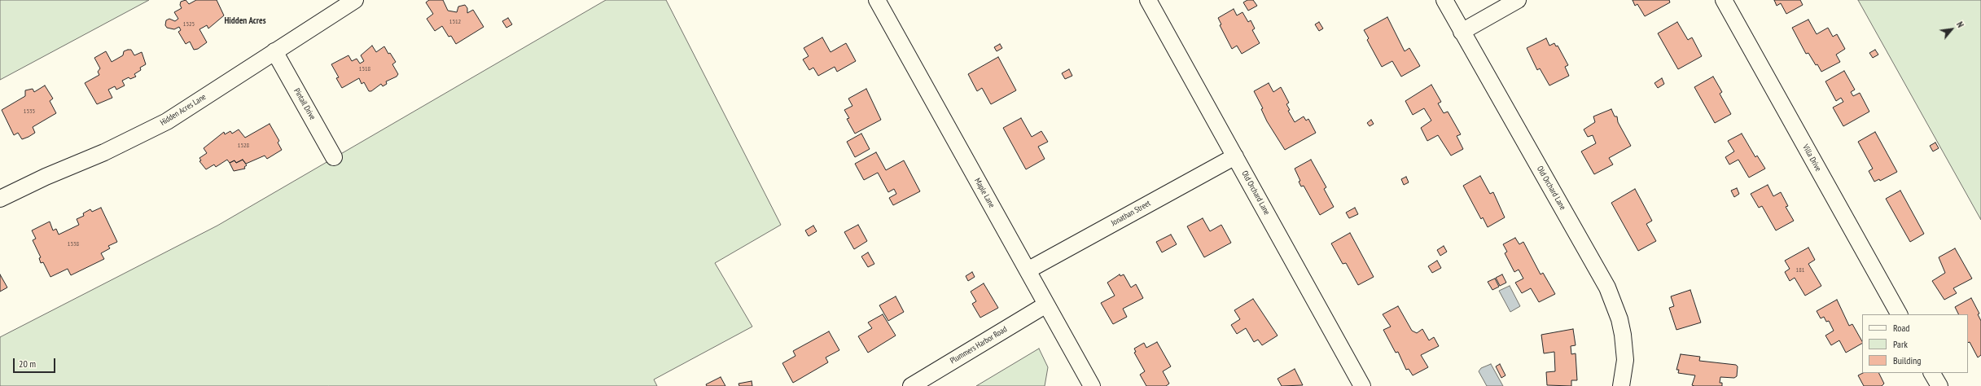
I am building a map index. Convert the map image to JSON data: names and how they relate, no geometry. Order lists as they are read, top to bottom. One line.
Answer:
{"streets":{"street":["Pintail Drive","Hidden Acres Lane","Villa Drive","Old Orchard Lane","Maple Lane","Jonathan Street","Plummers Harbor Road"]},"crossings":[["Pintail Drive","Hidden Acres Lane"],["Old Orchard Lane","Jonathan Street"],["Maple Lane","Jonathan Street"],["Maple Lane","Plummers Harbor Road"]],"districts":["Hidden Acres"],"house_numbers":["1512","1525","1518","1535","1528","1538","181"],"legend":["Road","Park","Building"],"scale_bar":"20 m","north":"top right"}
